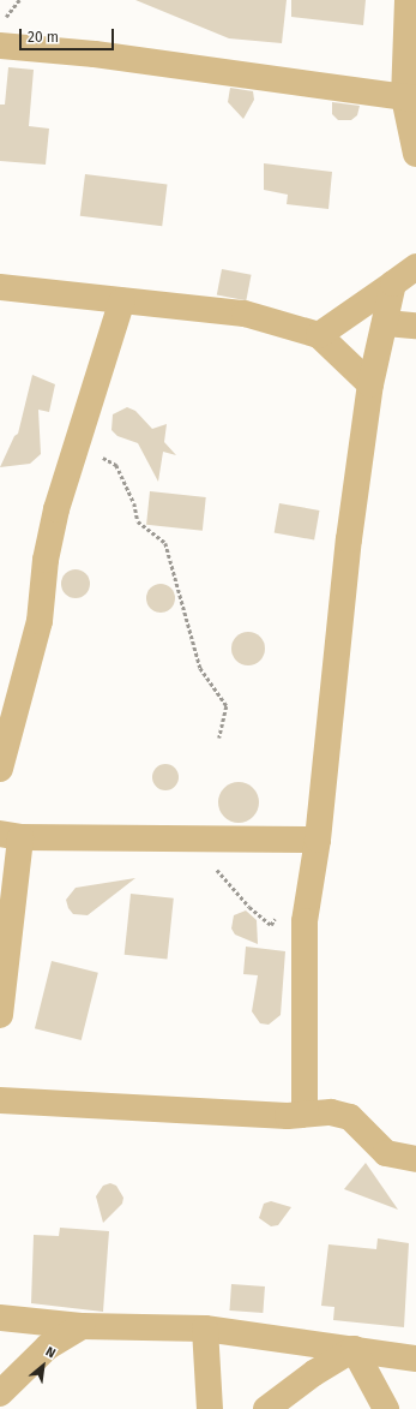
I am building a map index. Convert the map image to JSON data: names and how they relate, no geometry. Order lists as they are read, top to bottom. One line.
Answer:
{"scale_bar":"20 m","north":"top right"}
